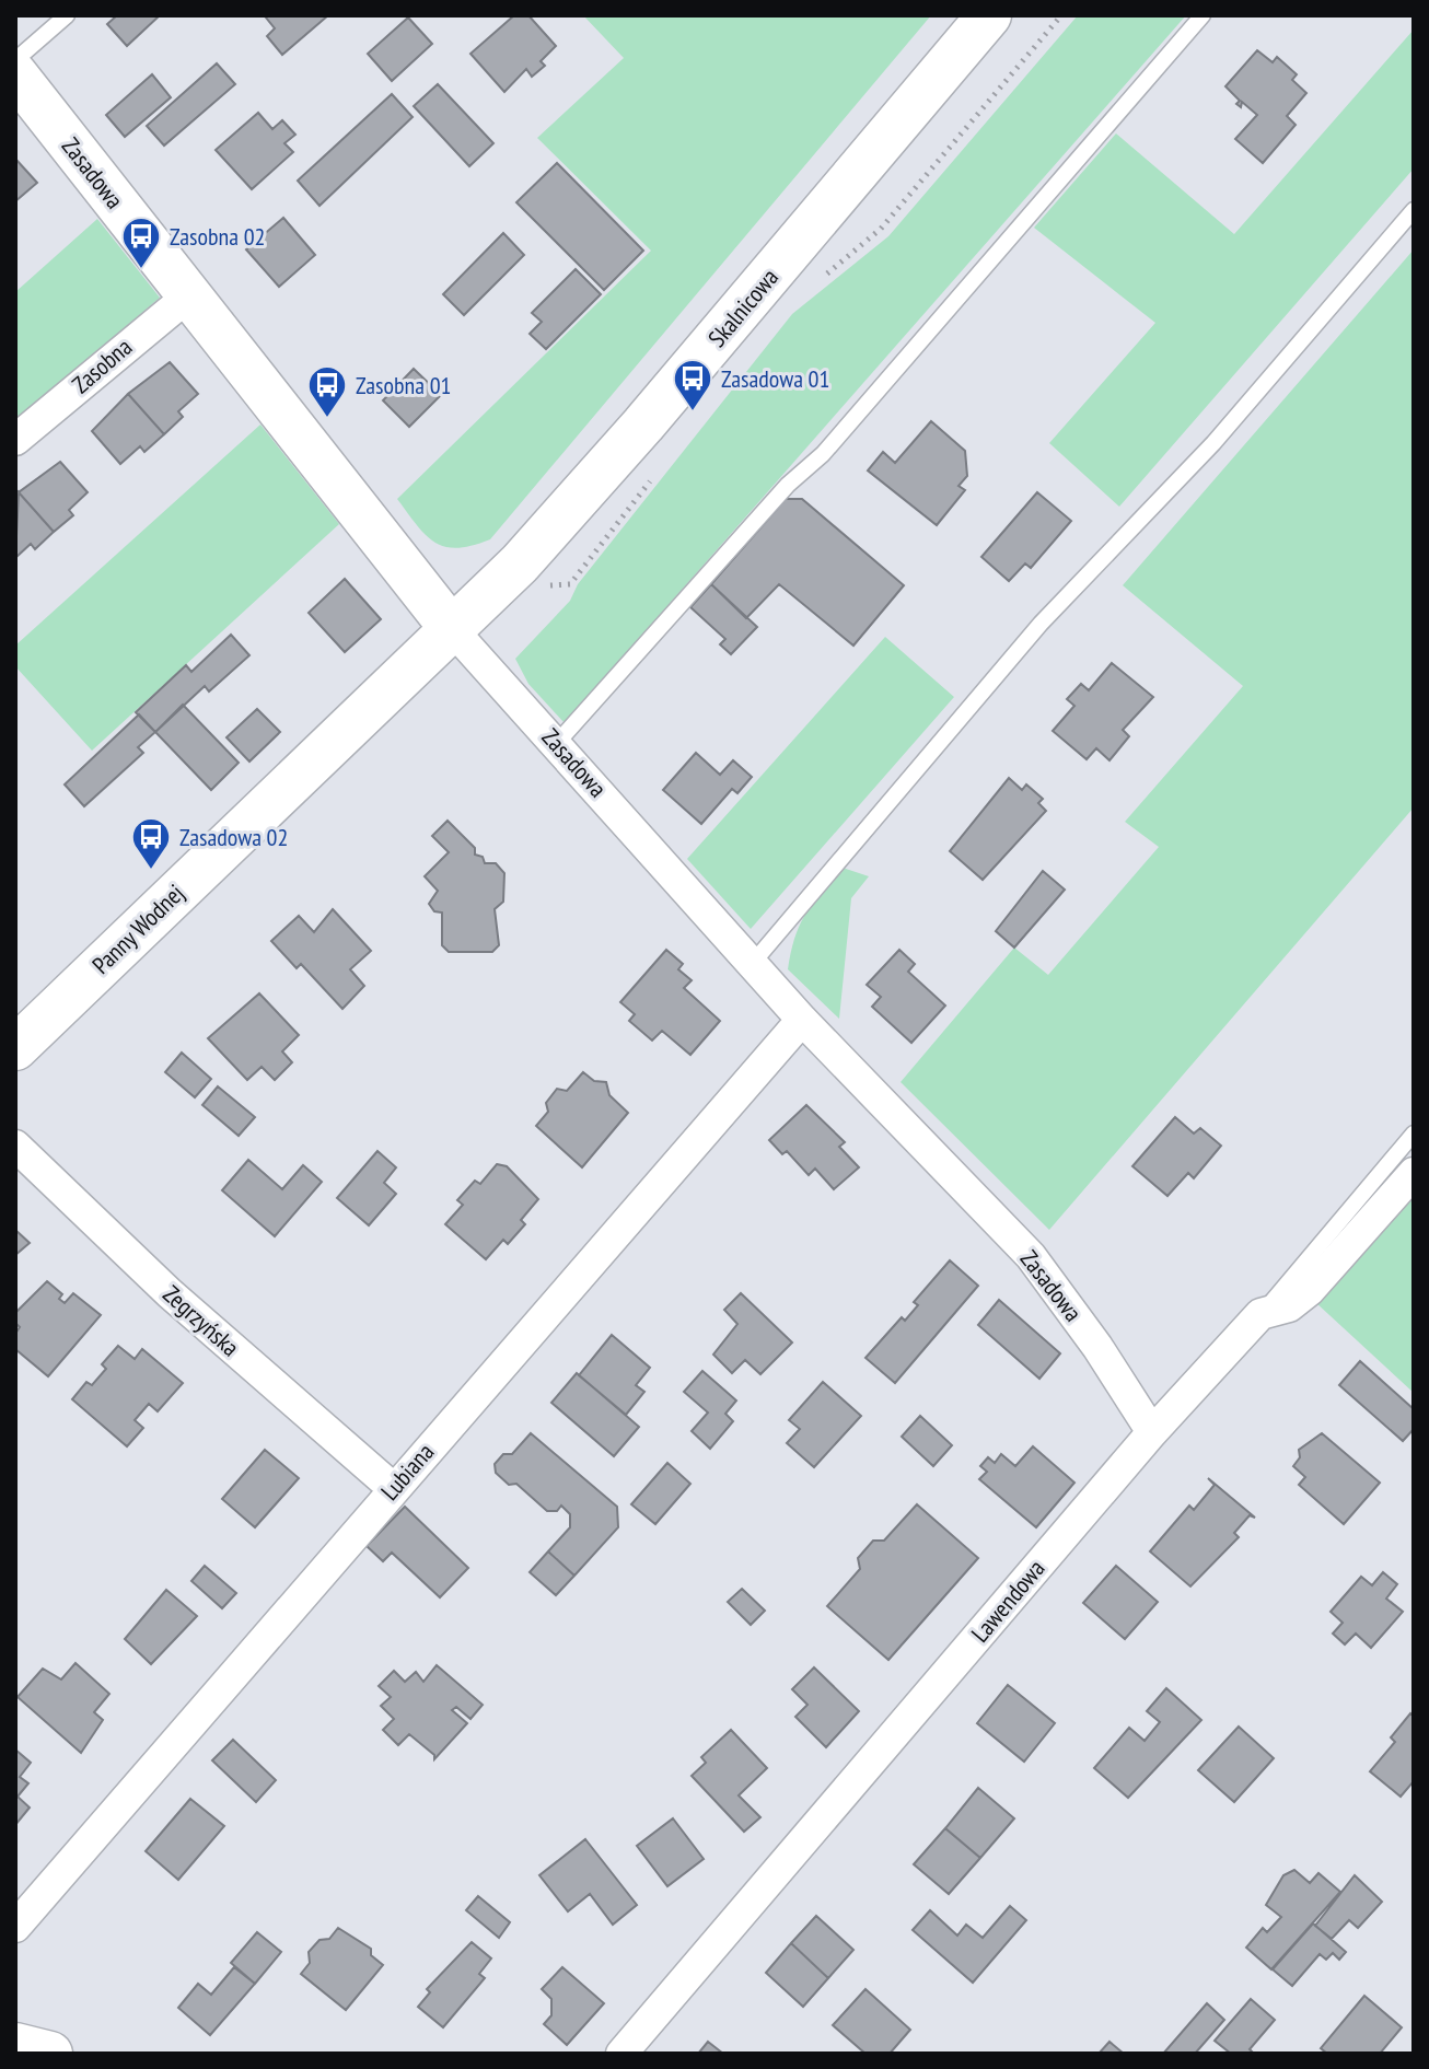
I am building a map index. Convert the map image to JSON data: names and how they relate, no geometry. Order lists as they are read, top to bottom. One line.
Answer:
{"streets":{"street":["Zasadowa","Skalnicowa","Zasobna","Panny Wodnej","Zegrzyńska","Lubiana","Lawendowa"]},"crossings":[["Zasadowa","Skalnicowa"],["Zasadowa","Zasobna"],["Zasadowa","Panny Wodnej"],["Zasadowa","Lubiana"],["Zasadowa","Lawendowa"],["Skalnicowa","Panny Wodnej"],["Zegrzyńska","Lubiana"]],"places":{"bus stop":["Zasobna 02","Zasadowa 01","Zasobna 01","Zasadowa 02"]}}
